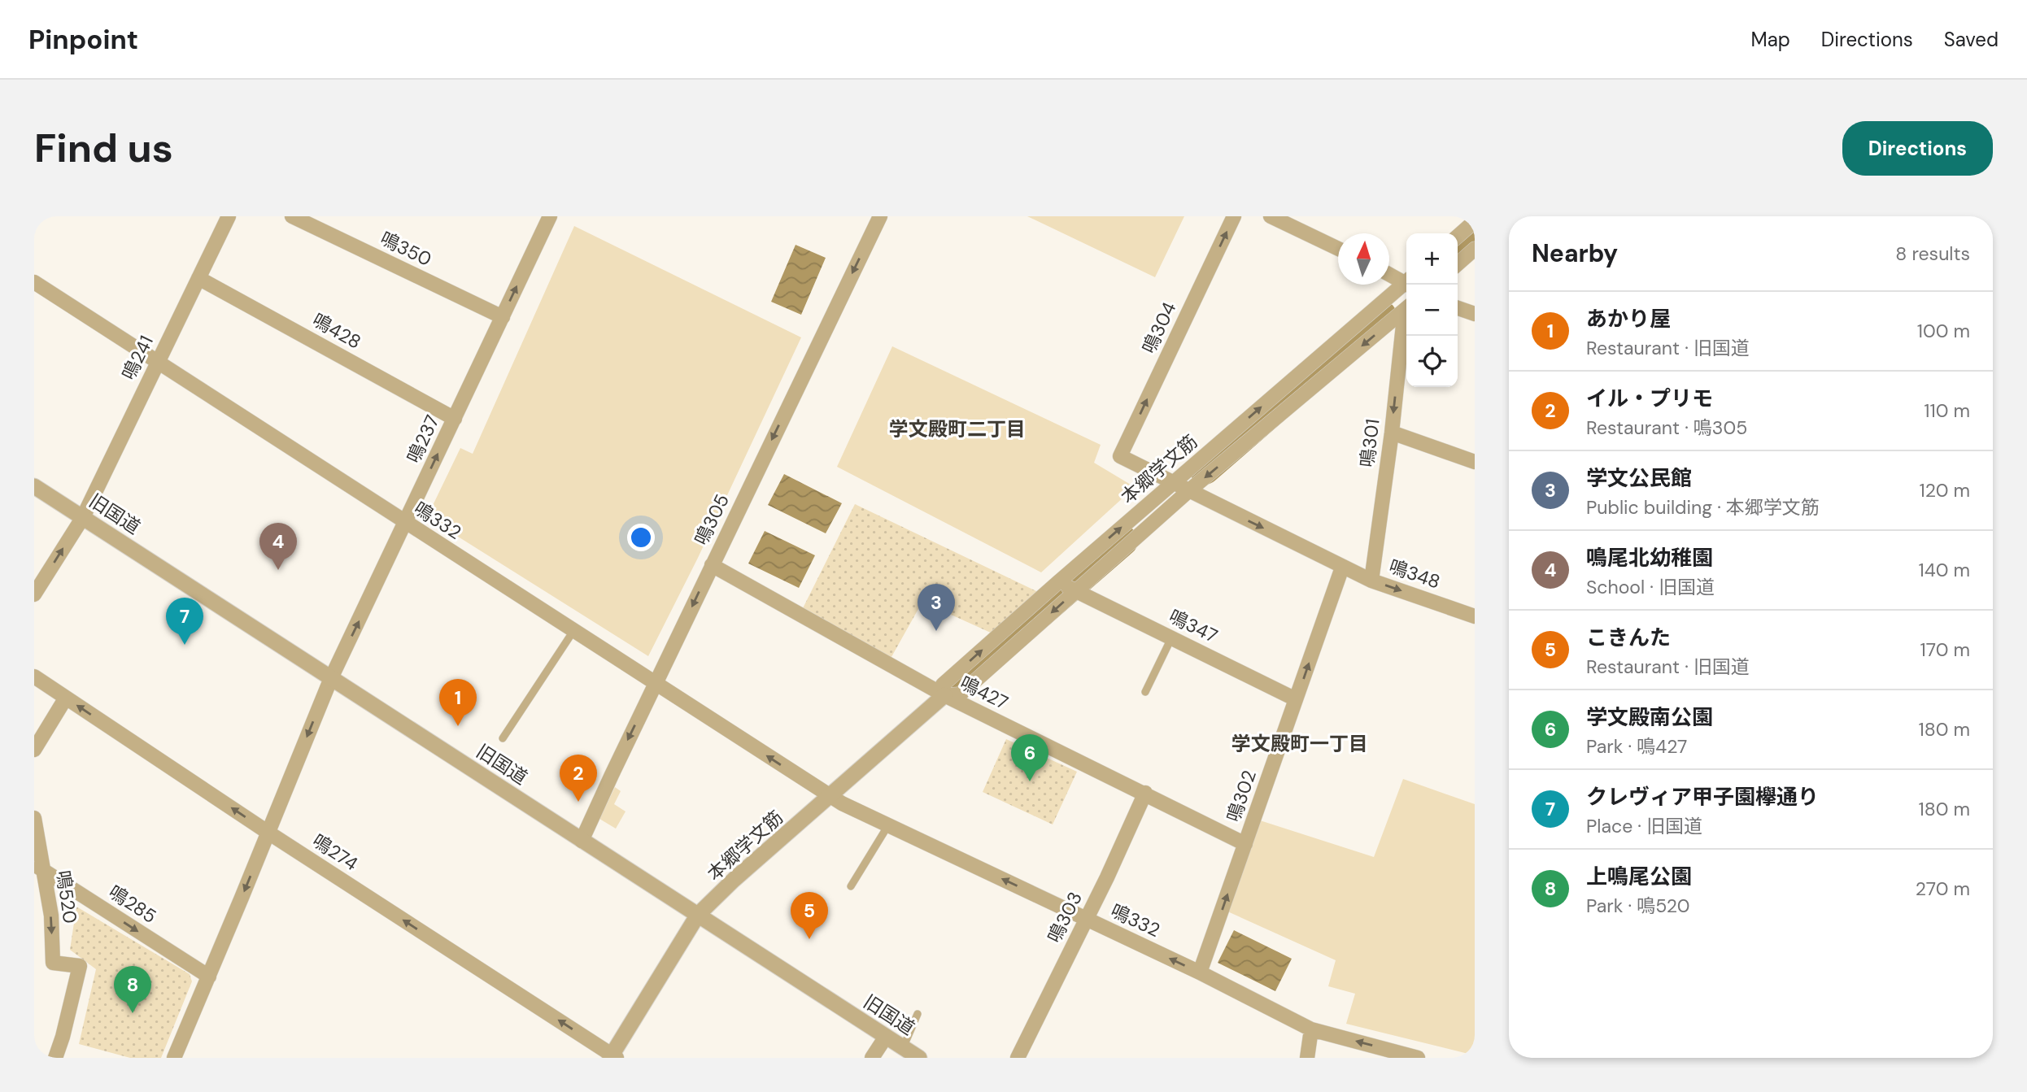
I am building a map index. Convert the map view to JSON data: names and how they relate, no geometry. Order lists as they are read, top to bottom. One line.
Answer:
{"streets":{"street":["鳴350","鳴304","鳴428","鳴241","鳴237","鳴301","本郷学文筋","旧国道","鳴305","鳴332","鳴348","鳴347","鳴427","鳴302","鳴274","鳴520","鳴285","鳴303"]},"crossings":[["鳴350","鳴237"],["鳴304","鳴348"],["鳴428","鳴241"],["鳴428","鳴237"],["鳴241","旧国道"],["鳴241","鳴332"],["鳴237","旧国道"],["鳴237","鳴332"],["鳴237","鳴274"],["鳴237","鳴285"],["鳴301","鳴348"],["本郷学文筋","旧国道"],["本郷学文筋","鳴332"],["本郷学文筋","鳴348"],["本郷学文筋","鳴347"],["本郷学文筋","鳴427"],["本郷学文筋","鳴274"],["旧国道","鳴305"],["鳴305","鳴332"],["鳴305","鳴427"],["鳴332","鳴302"],["鳴332","鳴303"],["鳴348","鳴302"],["鳴347","鳴302"],["鳴427","鳴302"],["鳴427","鳴303"],["鳴520","鳴285"]],"one_way":["鳴304","鳴301","鳴305","鳴332","鳴348","鳴302","鳴274","鳴520","鳴285"],"districts":["学文殿町二丁目","学文殿町一丁目"],"north":"top","page":{"header":"Pinpoint","nav":["Map","Directions","Saved"],"buttons":"Directions","title":"Find us","heading":["Nearby","8 results"],"map_buttons":["+","−"],"list":[{"mark":"1","name":"あかり屋","note":"Restaurant · 旧国道","value":"100 m"},{"mark":"2","name":"イル・プリモ","note":"Restaurant · 鳴305","value":"110 m"},{"mark":"3","name":"学文公民館","note":"Public building · 本郷学文筋","value":"120 m"},{"mark":"4","name":"鳴尾北幼稚園","note":"School · 旧国道","value":"140 m"},{"mark":"5","name":"こきんた","note":"Restaurant · 旧国道","value":"170 m"},{"mark":"6","name":"学文殿南公園","note":"Park · 鳴427","value":"180 m"},{"mark":"7","name":"クレヴィア甲子園欅通り","note":"Place · 旧国道","value":"180 m"},{"mark":"8","name":"上鳴尾公園","note":"Park · 鳴520","value":"270 m"}],"pins":["4","3","7","1","6","2","5","8"]}}
